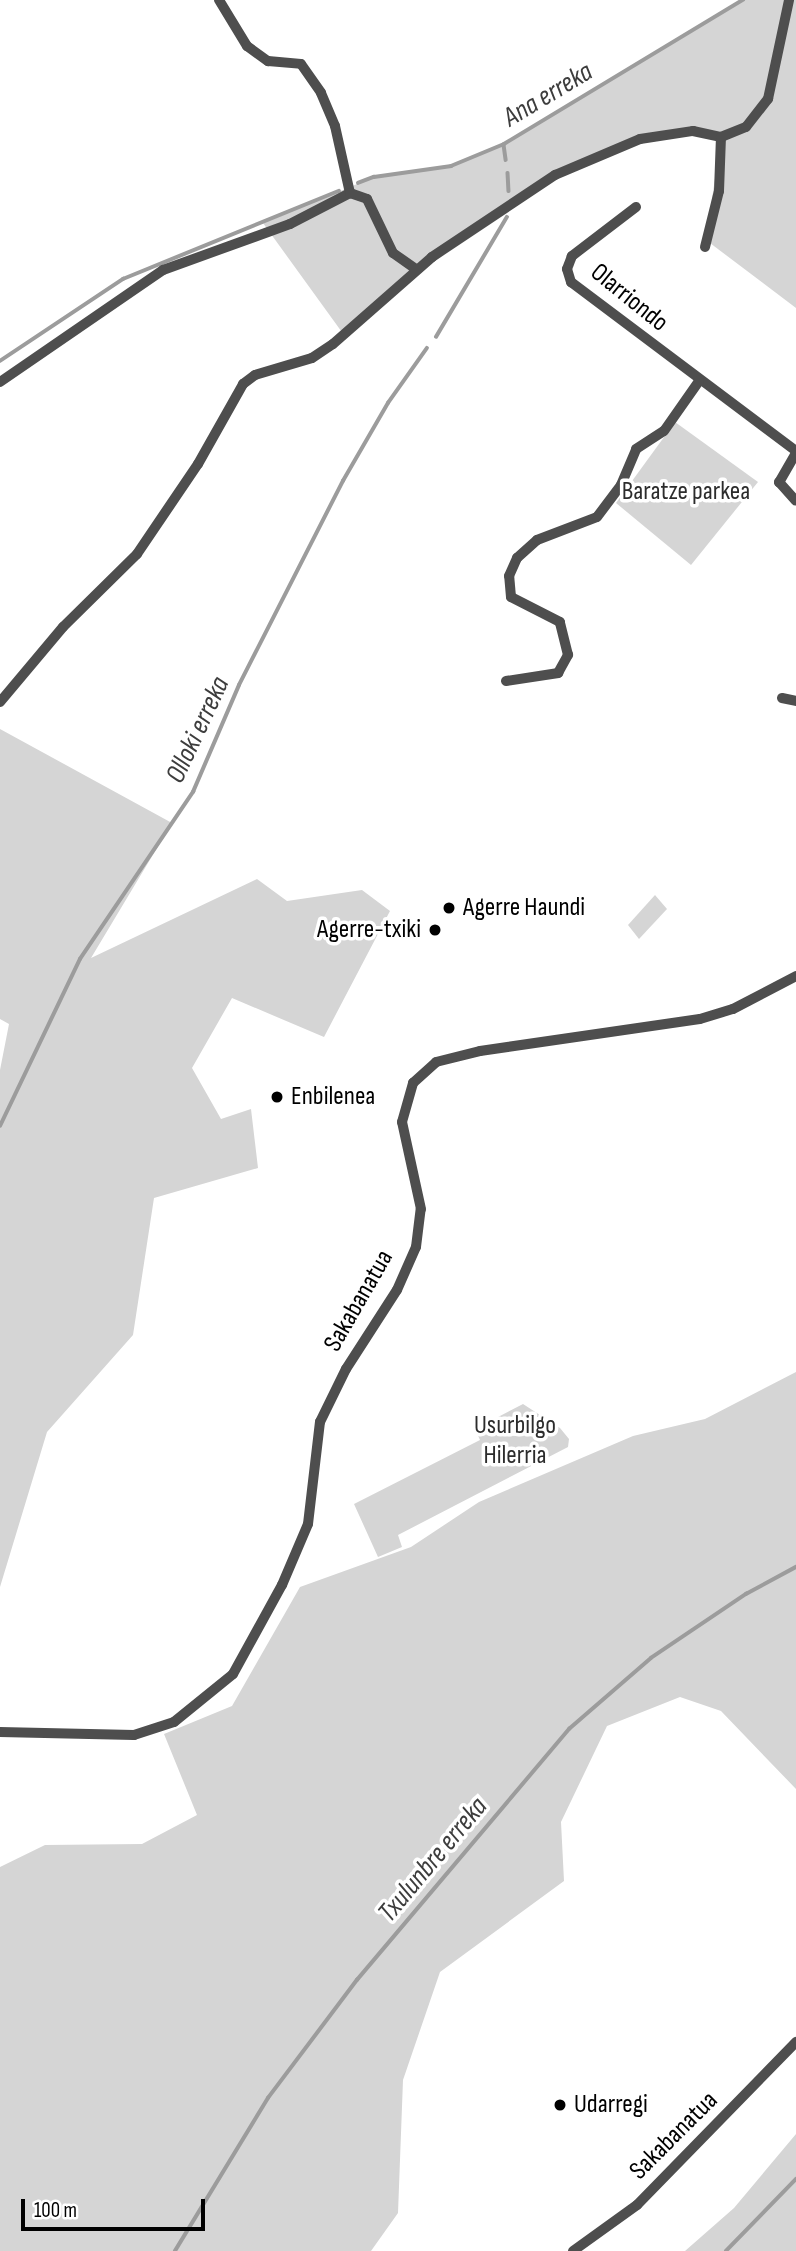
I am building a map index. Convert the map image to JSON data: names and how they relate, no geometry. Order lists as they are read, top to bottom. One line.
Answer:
{"streets":{"street":["Olarriondo","Sakabanatua"]},"water":["Ana erreka","Olloki erreka","Txulunbre erreka"],"parks":["Baratze parkea","Usurbilgo Hilerria"],"places":["Agerre Haundi","Agerre-txiki","Enbilenea","Udarregi"],"scale_bar":"100 m"}
